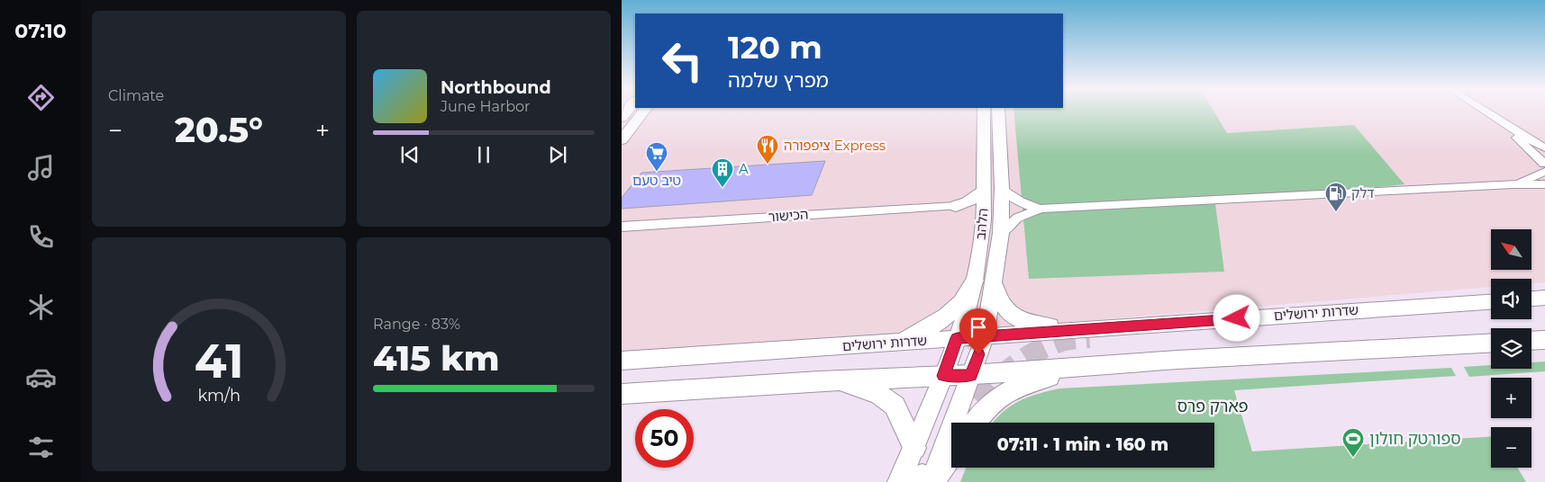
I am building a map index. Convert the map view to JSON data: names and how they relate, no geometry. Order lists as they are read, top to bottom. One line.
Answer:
{"streets":{"main road":["שדרות ירושלים"],"street":["הכישור","הלהב"]},"crossings":[["הלהב","שדרות ירושלים"]],"parks":["פארק פרס"],"places":{"restaurant":["ציפפורה Express"],"supermarket":["טיב טעם"],"building":["A"],"fuel station":["דלק"],"sports":["ספורטק חולון"]},"north":"top left","page":{"tabs":"07:10","tile":["Climate",["Range · 83%","415 km"]],"turn":["120 m","מפרץ שלמה"],"song":["Northbound","June Harbor"],"heat":["−","20.5°","+"],"map_buttons":["+","−"],"limit":"50","trip":"07:11 · 1 min · 160 m","gauge":["41","km/h"]}}
